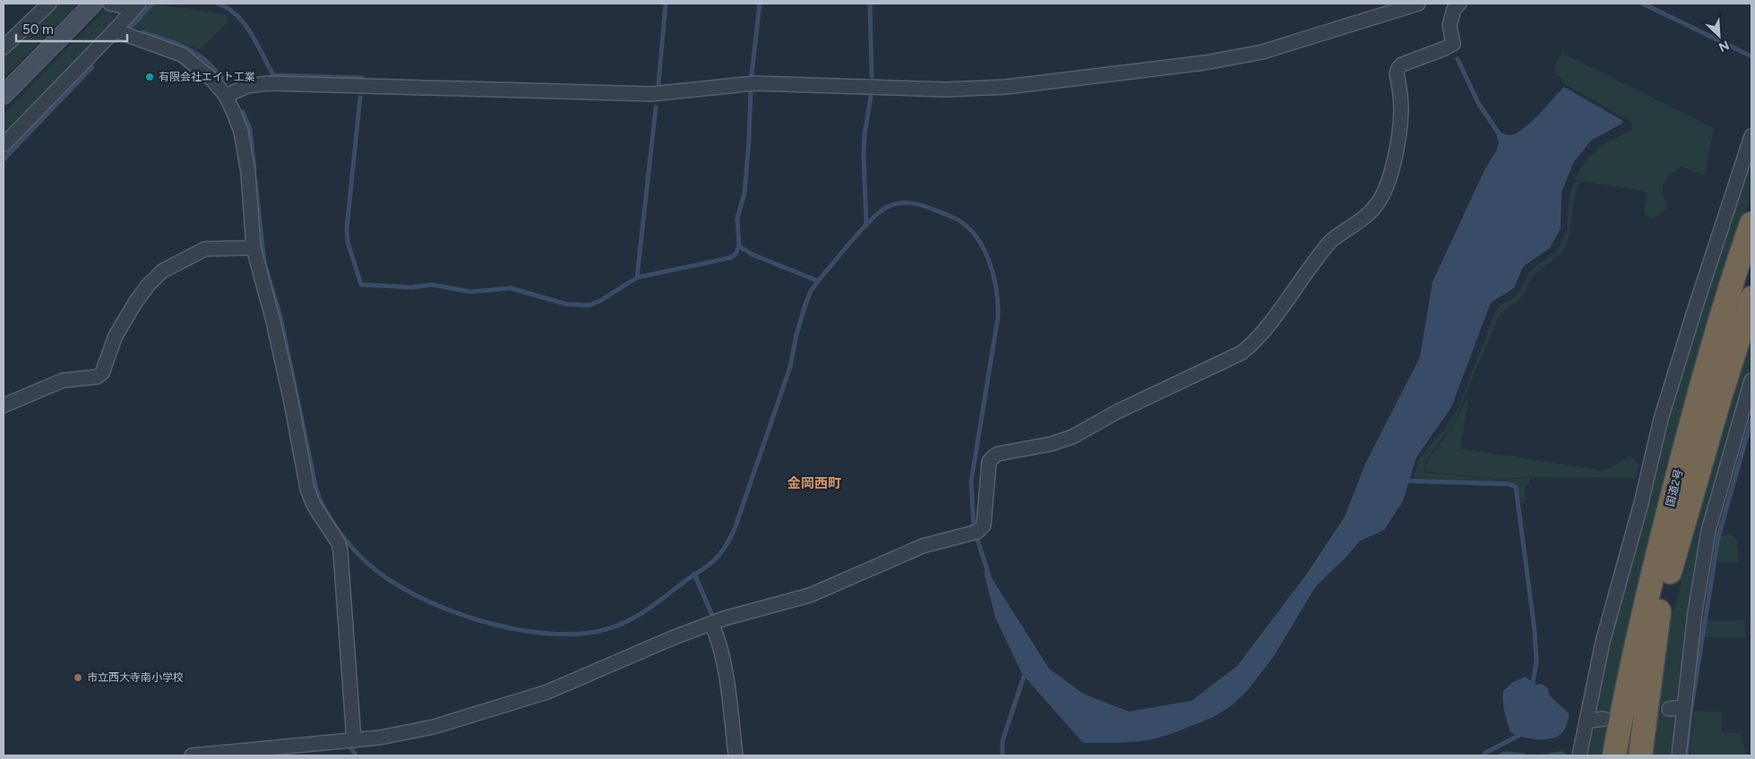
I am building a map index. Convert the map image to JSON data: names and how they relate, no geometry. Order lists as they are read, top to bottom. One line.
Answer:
{"streets":{"highway":["国道2号"]},"districts":["金岡西町"],"places":["有限会社エイト工業","市立西大寺南小学校"],"scale_bar":"50 m","north":"bottom right"}
